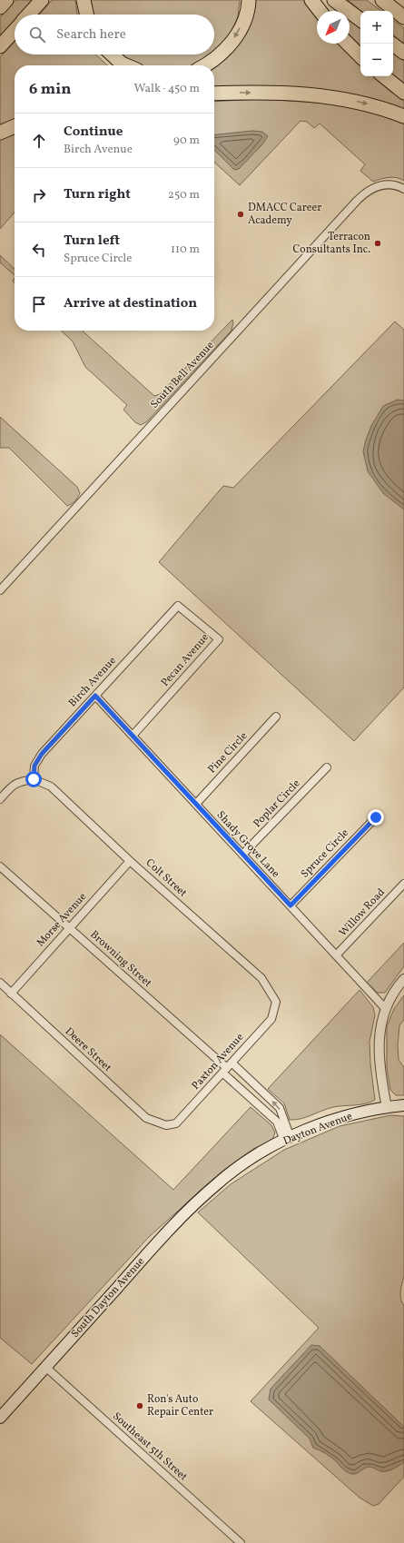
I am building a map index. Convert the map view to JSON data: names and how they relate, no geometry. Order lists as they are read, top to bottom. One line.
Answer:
{"streets":{"main road":["Dayton Avenue","South Dayton Avenue"],"street":["South Bell Avenue","Pecan Avenue","Birch Avenue","Pine Circle","Poplar Circle","Shady Grove Lane","Spruce Circle","Colt Street","Willow Road","Morse Avenue","Browning Street","Deere Street","Paxton Avenue","Southeast 5th Street"]},"crossings":[["Pecan Avenue","Birch Avenue"],["Pecan Avenue","Shady Grove Lane"],["Birch Avenue","Shady Grove Lane"],["Birch Avenue","Colt Street"],["Pine Circle","Shady Grove Lane"],["Poplar Circle","Shady Grove Lane"],["Shady Grove Lane","Spruce Circle"],["Shady Grove Lane","Willow Road"],["Colt Street","Morse Avenue"],["Colt Street","Paxton Avenue"],["Morse Avenue","Browning Street"],["Morse Avenue","Deere Street"],["Browning Street","Paxton Avenue"],["Browning Street","Dayton Avenue"],["Deere Street","Paxton Avenue"],["Dayton Avenue","South Dayton Avenue"],["South Dayton Avenue","Southeast 5th Street"]],"places":["DMACC Career Academy","Terracon Consultants Inc.","Ron's Auto Repair Center"],"north":"bottom left","page":{"map_buttons":["+","−"],"search":"Search here","heading":["6 min","Walk · 450 m"],"list":[["Continue","Birch Avenue","90 m"],["Turn right","250 m"],["Turn left","Spruce Circle","110 m"],"Arrive at destination"]}}
